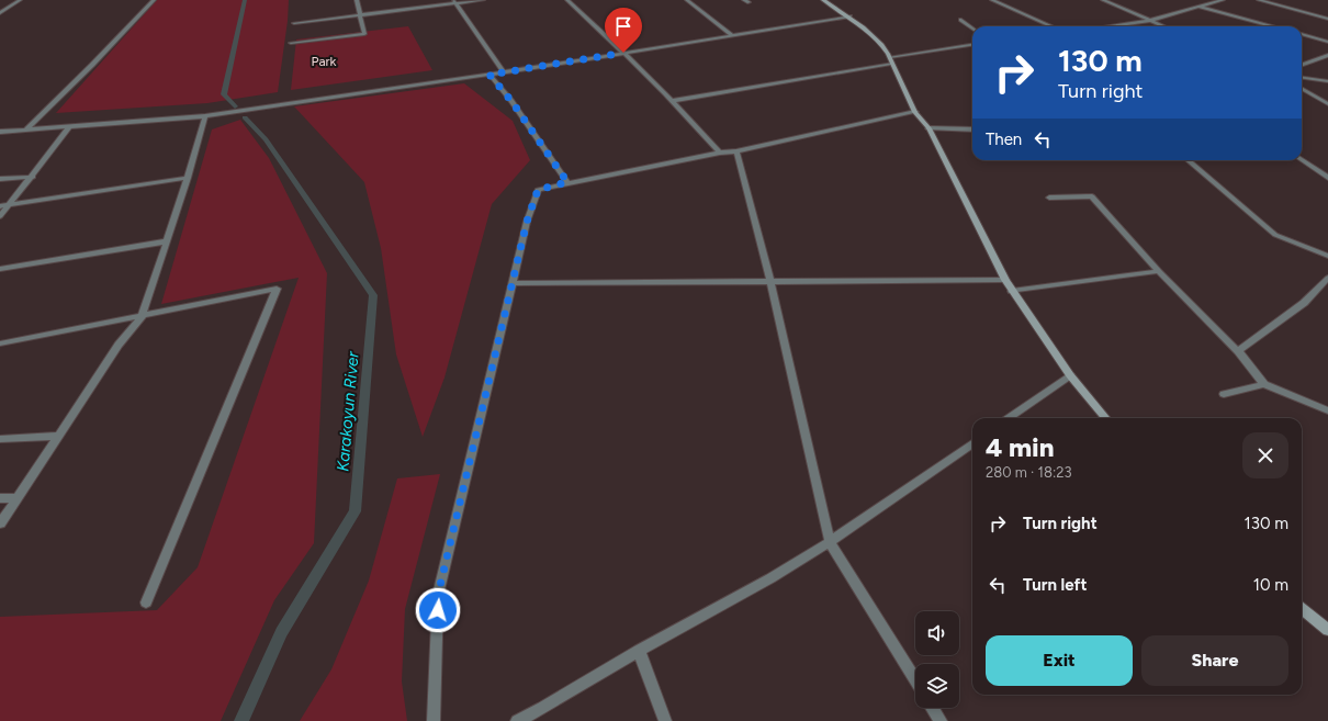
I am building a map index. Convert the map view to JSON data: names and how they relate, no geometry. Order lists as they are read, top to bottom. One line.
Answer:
{"water":["Karakoyun River"],"parks":["Park"],"page":{"turn":["130 m","Turn right"],"then":"Then","heading":["4 min","280 m · 18:23"],"list":[{"name":"Turn right","value":"130 m"},{"name":"Turn left","value":"10 m"}],"buttons":["Exit","Share"]}}
